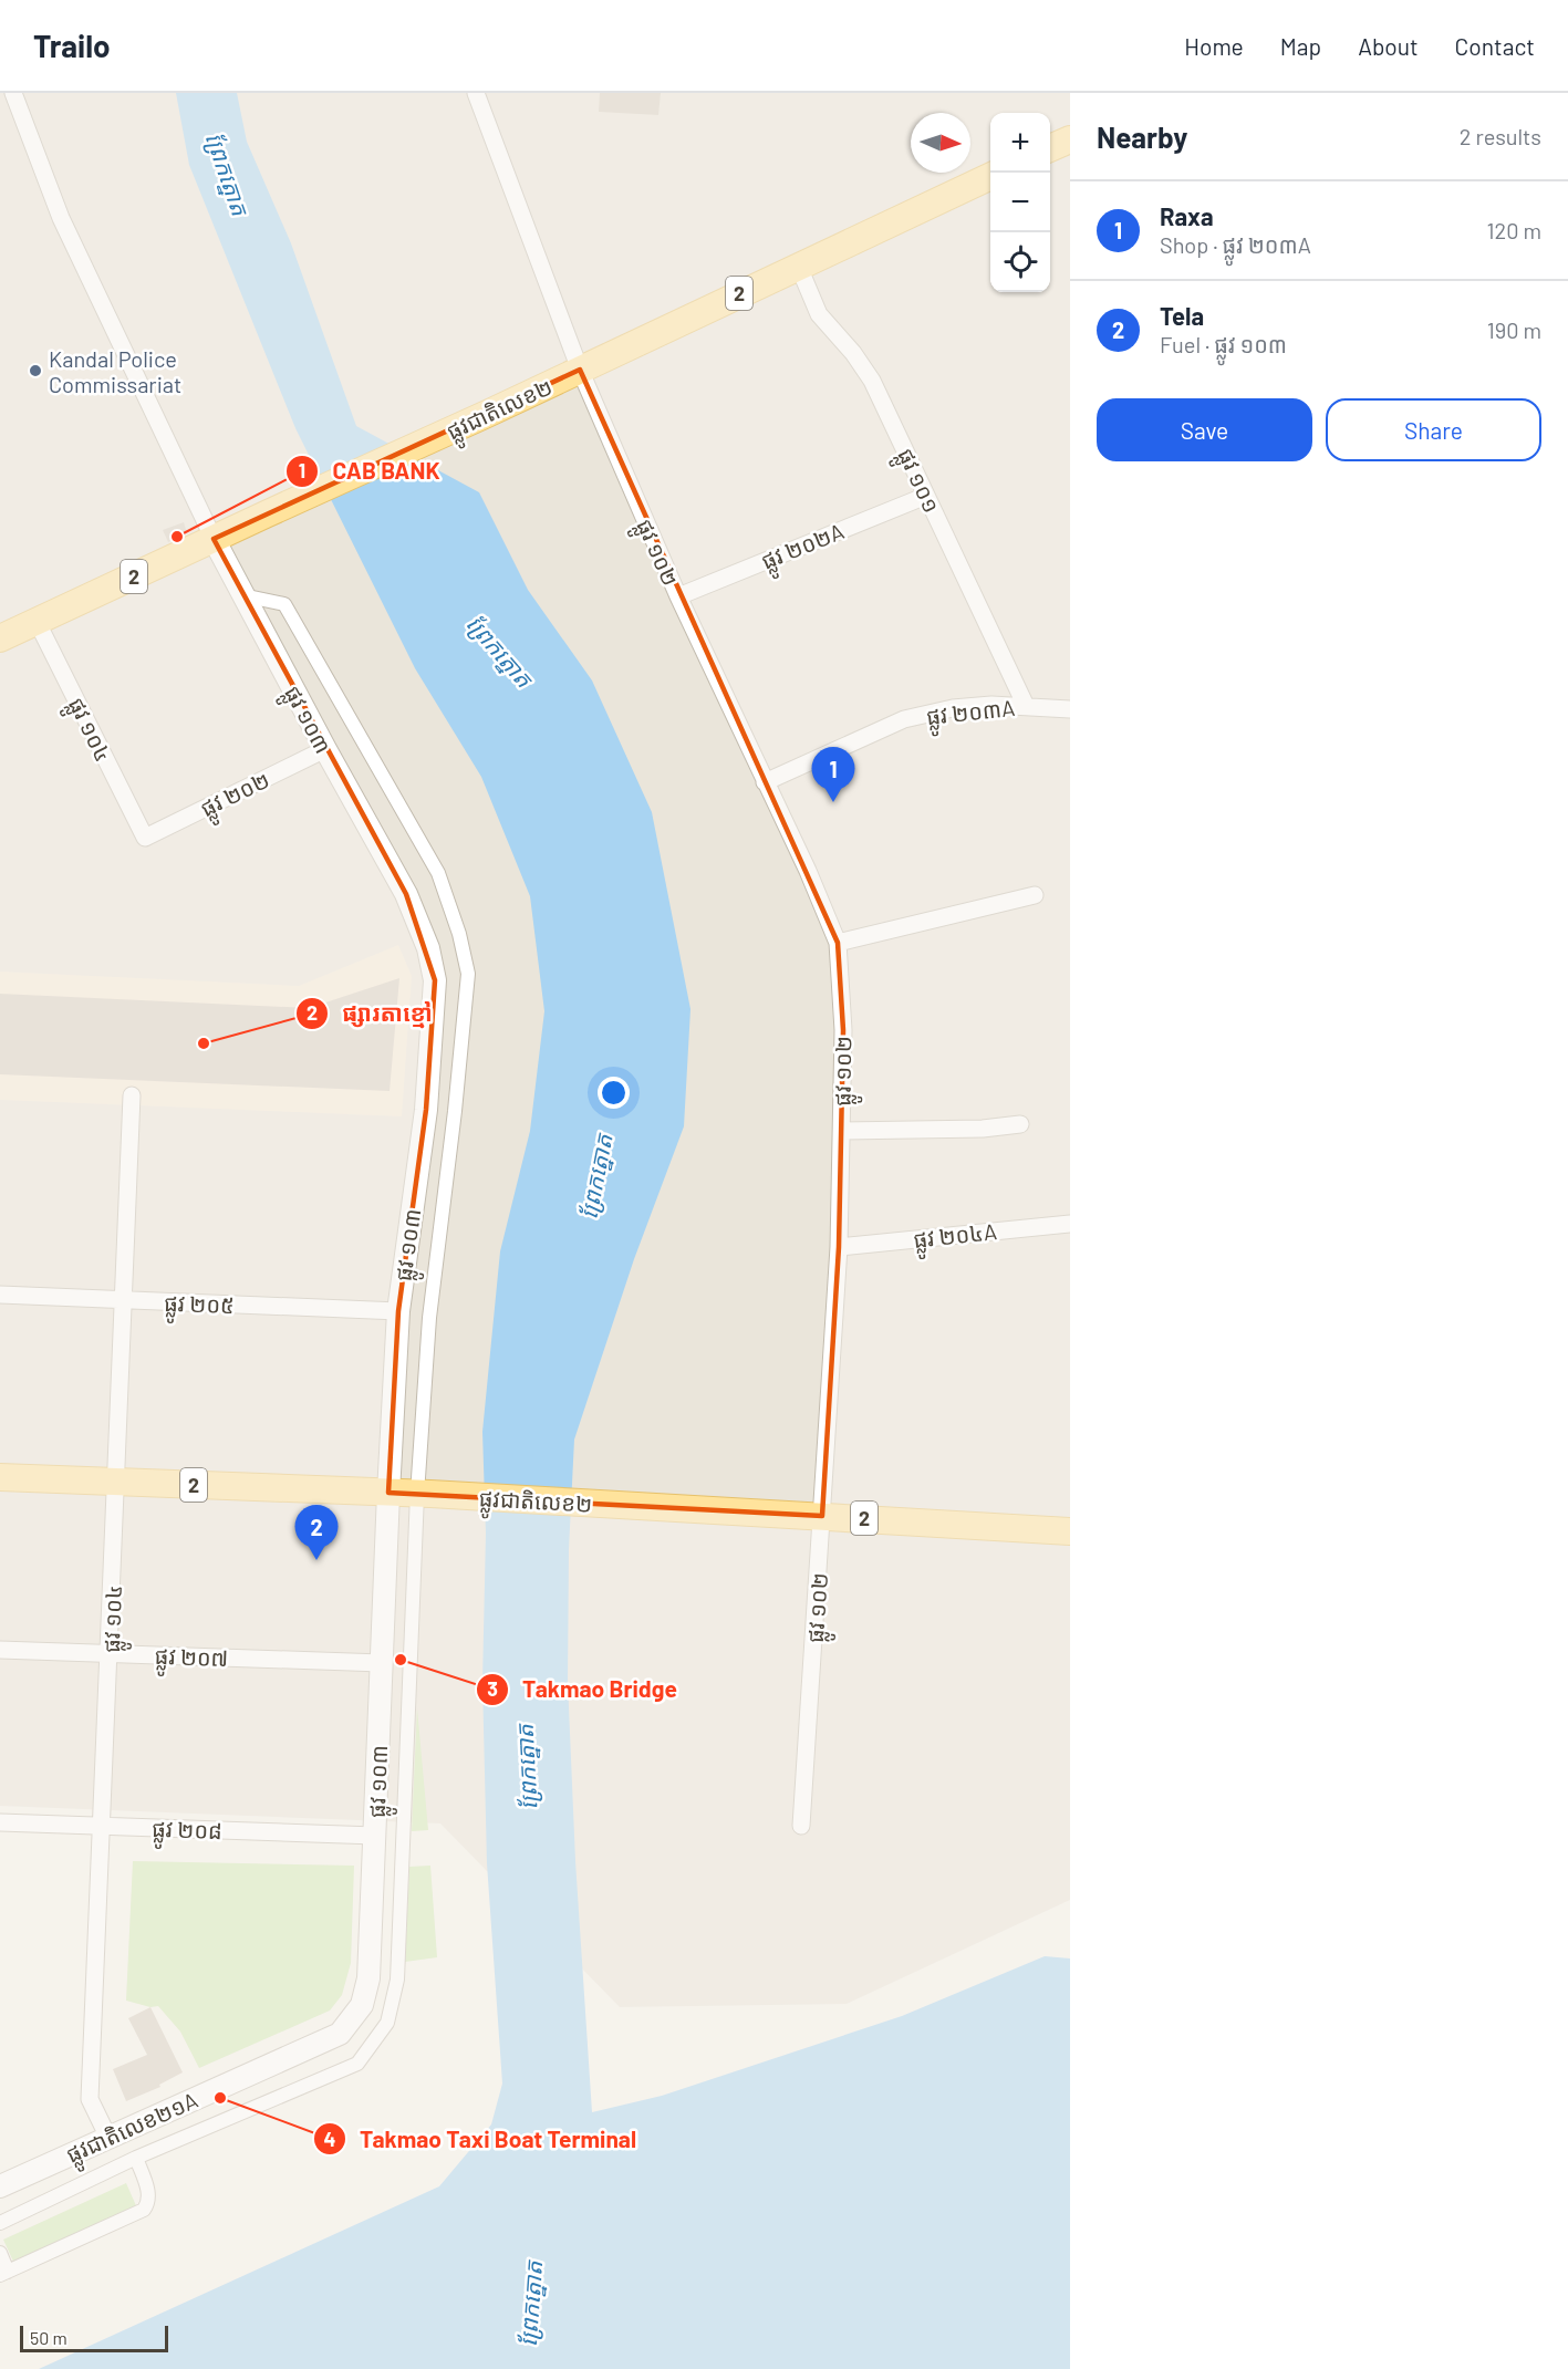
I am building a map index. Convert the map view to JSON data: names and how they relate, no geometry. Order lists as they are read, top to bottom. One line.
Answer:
{"streets":{"main road":["2","ផ្លូវជាតិលេខ២"],"street":["ផ្លូវ ១០១","ផ្លូវ ២០២A","ផ្លូវ ១០២","ផ្លូវ ២០៣A","ផ្លូវ ១០៣","ផ្លូវ ១០៤","ផ្លូវ ២០២","ផ្លូវ ២០៤A","ផ្លូវ ២០៥","ផ្លូវ ២០៧","ផ្លូវ ២០៨","ផ្លូវជាតិលេខ២១A"]},"crossings":[["ផ្លូវជាតិលេខ២","ផ្លូវ ១០១"],["ផ្លូវជាតិលេខ២","ផ្លូវ ១០២"],["ផ្លូវជាតិលេខ២","ផ្លូវ ១០៣"],["ផ្លូវជាតិលេខ២","ផ្លូវ ១០៤"],["ផ្លូវ ១០១","ផ្លូវ ២០២A"],["ផ្លូវ ១០១","ផ្លូវ ២០៣A"],["ផ្លូវ ២០២A","ផ្លូវ ១០២"],["ផ្លូវ ១០២","ផ្លូវ ២០៣A"],["ផ្លូវ ១០២","ផ្លូវ ២០៤A"],["ផ្លូវ ១០៣","ផ្លូវ ២០២"],["ផ្លូវ ១០៣","ផ្លូវ ២០៥"],["ផ្លូវ ១០៣","ផ្លូវ ២០៧"],["ផ្លូវ ១០៣","ផ្លូវ ២០៨"],["ផ្លូវ ១០៣","ផ្លូវជាតិលេខ២១A"],["ផ្លូវ ១០៤","ផ្លូវ ២០២"],["ផ្លូវ ១០៤","ផ្លូវ ២០៥"],["ផ្លូវ ១០៤","ផ្លូវ ២០៧"],["ផ្លូវ ១០៤","ផ្លូវ ២០៨"],["ផ្លូវ ១០៤","ផ្លូវជាតិលេខ២១A"]],"water":["ព្រែកត្នោត"],"places":["Kandal Police Commissariat","CAB BANK","ផ្សារតាខ្មៅ","Takmao Bridge","Takmao Taxi Boat Terminal"],"scale_bar":"50 m","north":"right","page":{"header":"Trailo","nav":["Home","Map","About","Contact"],"heading":["Nearby","2 results"],"map_buttons":["+","−"],"list":[{"mark":"1","name":"Raxa","note":"Shop · ផ្លូវ ២០៣A","value":"120 m"},{"mark":"2","name":"Tela","note":"Fuel · ផ្លូវ ១០៣","value":"190 m"}],"buttons":["Save","Share"],"pins":["1","2"],"scale":"50 m"}}
